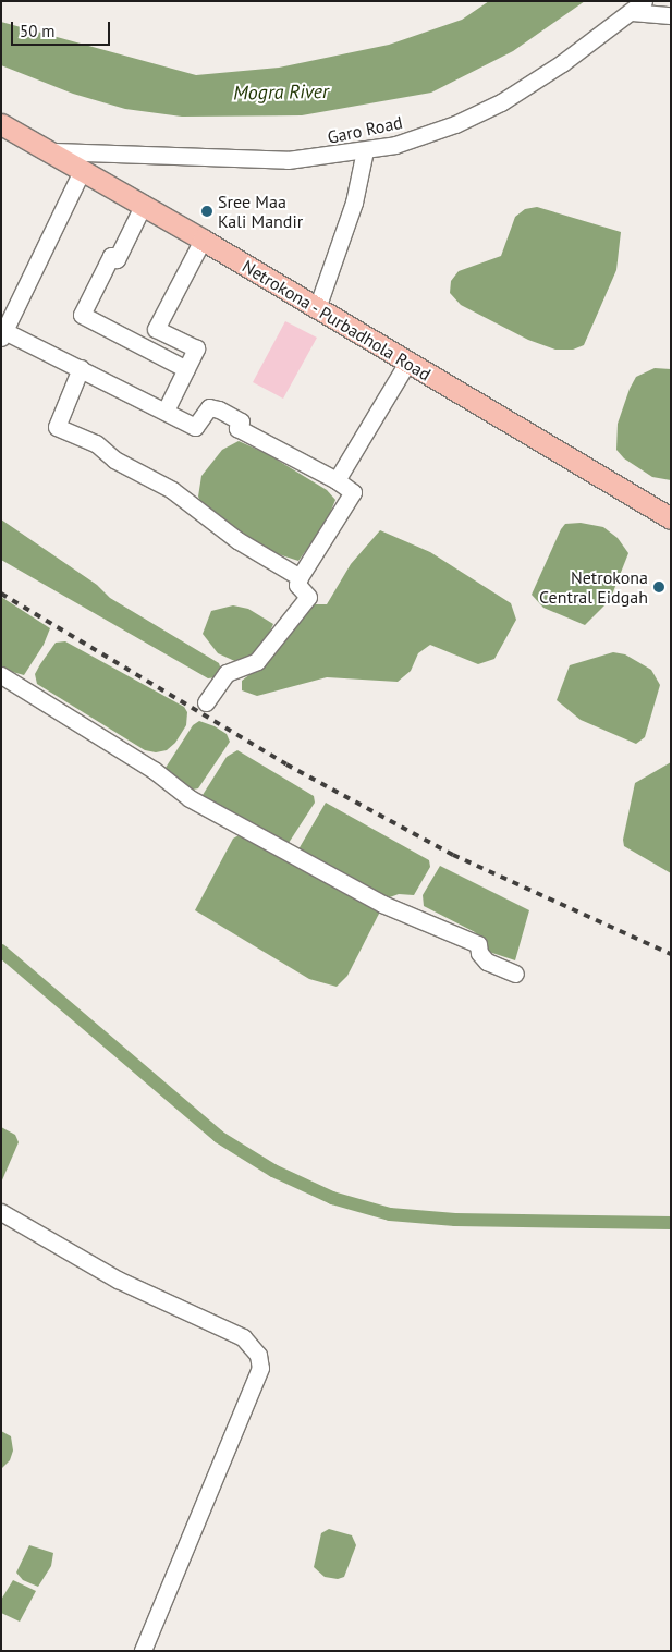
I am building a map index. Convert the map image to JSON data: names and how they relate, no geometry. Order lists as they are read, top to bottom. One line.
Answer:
{"streets":{"main road":["Netrokona - Purbadhola Road"],"street":["Garo Road"]},"crossings":[["Garo Road","Netrokona - Purbadhola Road"]],"water":["Mogra River"],"places":["Sree Maa Kali Mandir","Netrokona Central Eidgah"],"scale_bar":"50 m"}
